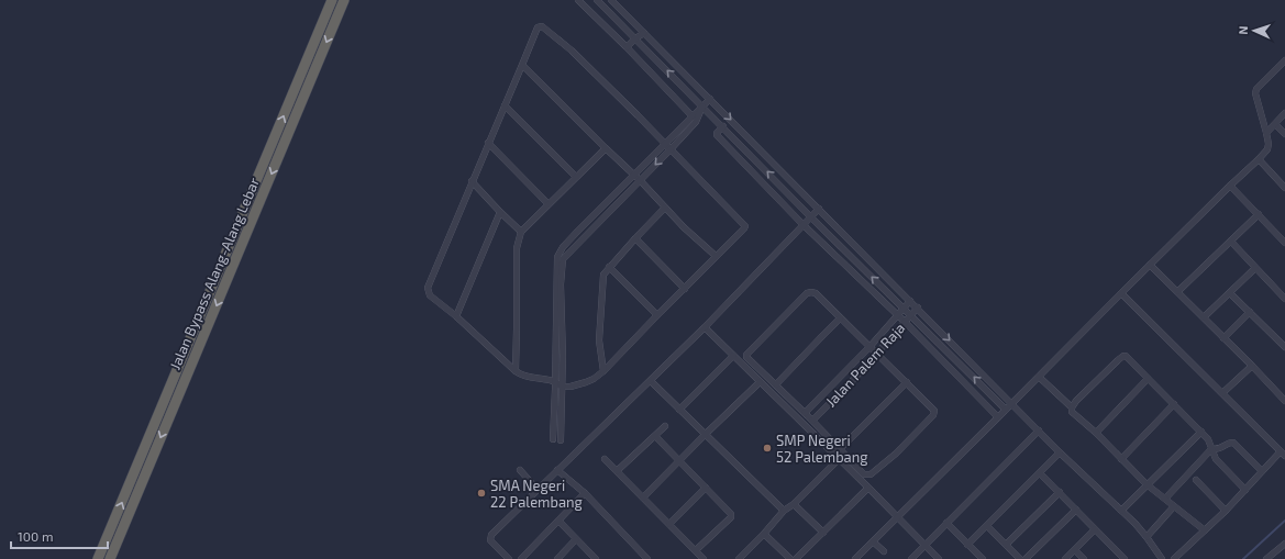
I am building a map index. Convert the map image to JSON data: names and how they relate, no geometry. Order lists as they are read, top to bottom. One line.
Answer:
{"streets":{"highway":["Jalan Bypass Alang-Alang Lebar"],"street":["Jalan Palem Raja"]},"places":["SMP Negeri 52 Palembang","SMA Negeri 22 Palembang"],"scale_bar":"100 m","north":"left"}
